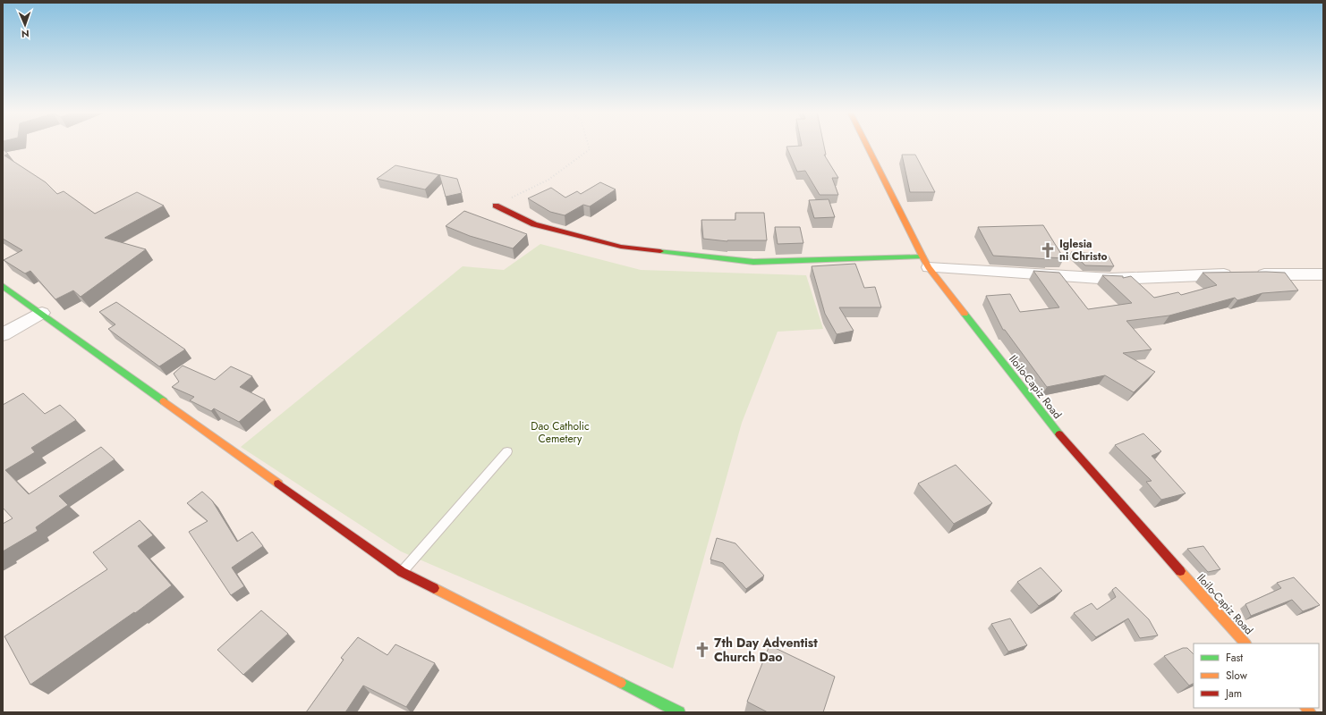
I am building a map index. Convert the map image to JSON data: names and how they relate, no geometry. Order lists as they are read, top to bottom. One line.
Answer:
{"streets":{"main road":["Iloilo-Capiz Road"]},"parks":["Dao Catholic Cemetery"],"places":{"church":["Iglesia ni Christo","7th Day Adventist Church Dao"]},"legend":["Fast","Slow","Jam"],"north":"bottom"}
